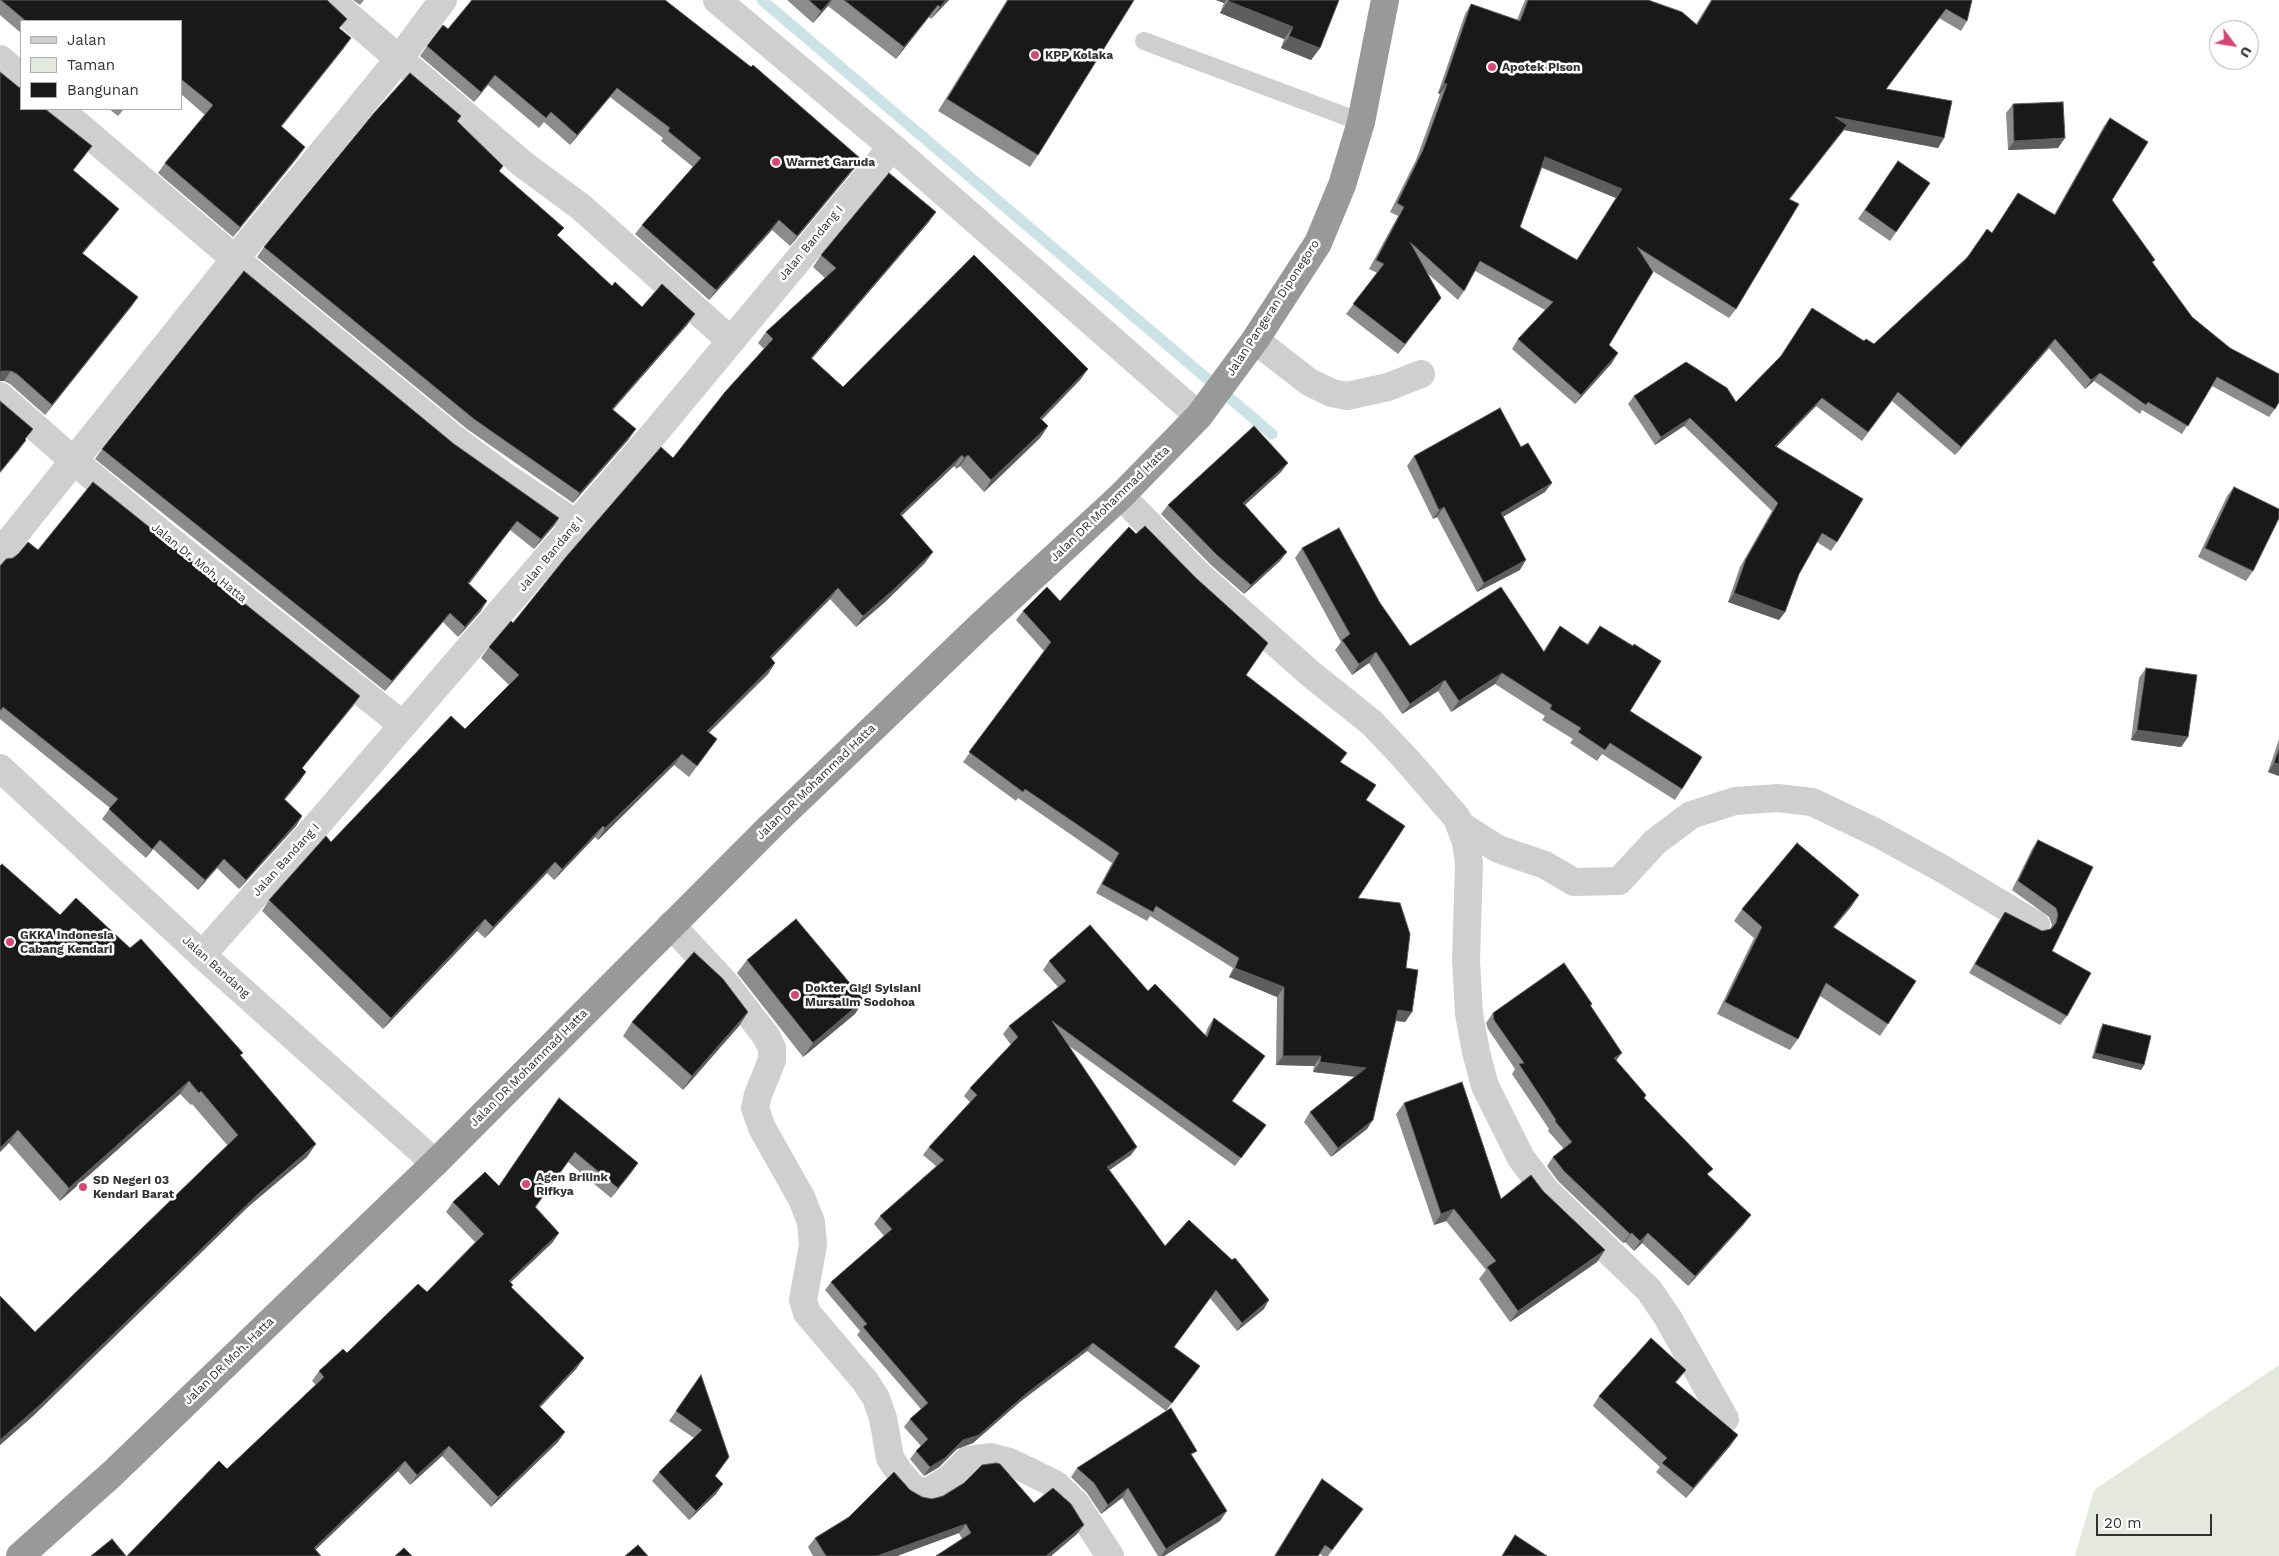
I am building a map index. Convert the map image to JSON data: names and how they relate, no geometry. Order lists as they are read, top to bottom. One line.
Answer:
{"streets":{"highway":["Jalan Pangeran Diponegoro","Jalan DR Mohammad Hatta","Jalan DR Moh. Hatta"],"street":["Jalan Bandang I","Jalan Dr. Moh. Hatta","Jalan Bandang"]},"crossings":[["Jalan Bandang I","Jalan Dr. Moh. Hatta"],["Jalan Bandang I","Jalan Bandang"],["Jalan Pangeran Diponegoro","Jalan DR Mohammad Hatta"],["Jalan DR Mohammad Hatta","Jalan Bandang"],["Jalan DR Mohammad Hatta","Jalan DR Moh. Hatta"],["Jalan Bandang","Jalan DR Moh. Hatta"]],"places":["KPP Kolaka","Apotek Pison","Warnet Garuda","GKKA Indonesia Cabang Kendari","Dokter Gigi Sylsiani Mursalim Sodohoa","Agen Brilink Rifkya","SD Negeri 03 Kendari Barat"],"legend":["Jalan","Taman","Bangunan"],"scale_bar":"20 m","north":"bottom right"}
